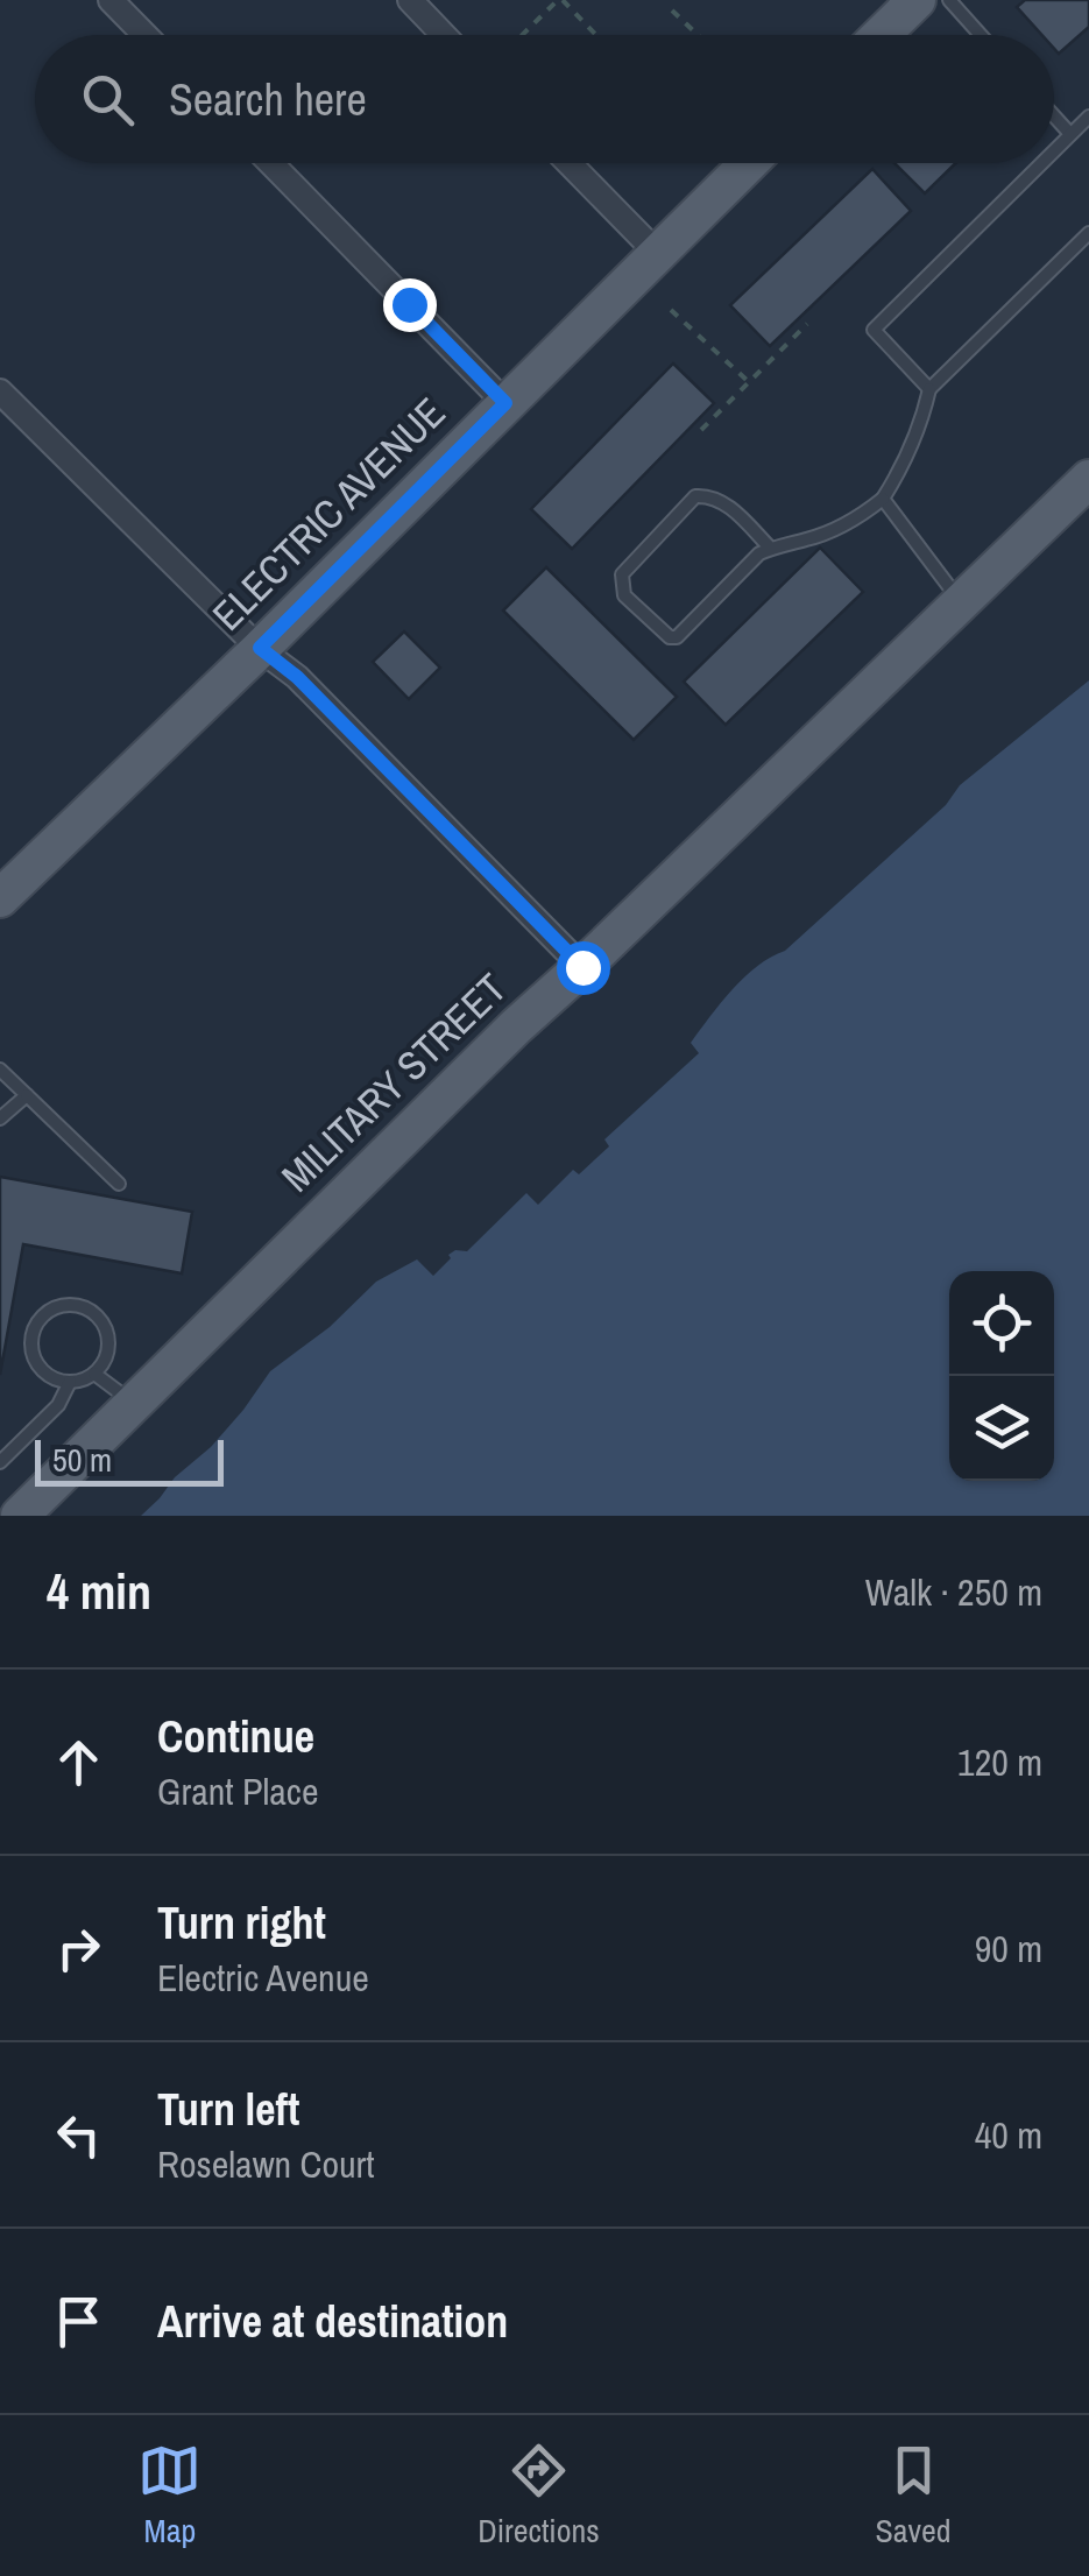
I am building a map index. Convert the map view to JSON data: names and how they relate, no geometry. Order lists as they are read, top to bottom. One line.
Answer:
{"streets":{"main road":["ELECTRIC AVENUE","MILITARY STREET"]},"scale_bar":"50 m","page":{"search":"Search here","scale":"50 m","heading":["4 min","Walk · 250 m"],"list":[["Continue","Grant Place","120 m"],["Turn right","Electric Avenue","90 m"],["Turn left","Roselawn Court","40 m"],"Arrive at destination"],"nav":["Map","Directions","Saved"]}}
